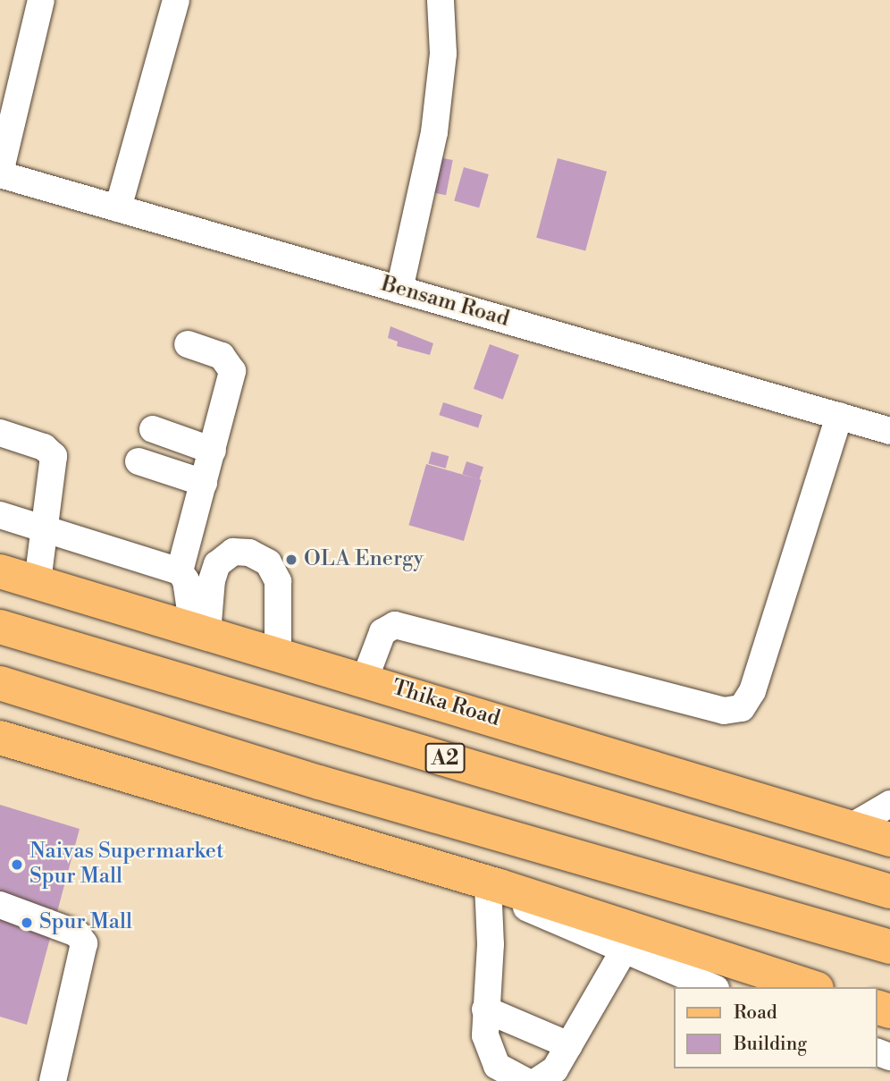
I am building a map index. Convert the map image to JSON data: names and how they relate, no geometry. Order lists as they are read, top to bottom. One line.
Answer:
{"streets":{"main road":["Thika Road","A2"],"street":["Bensam Road"]},"places":["OLA Energy","Naivas Supermarket Spur Mall","Spur Mall"],"legend":["Road","Building"]}
